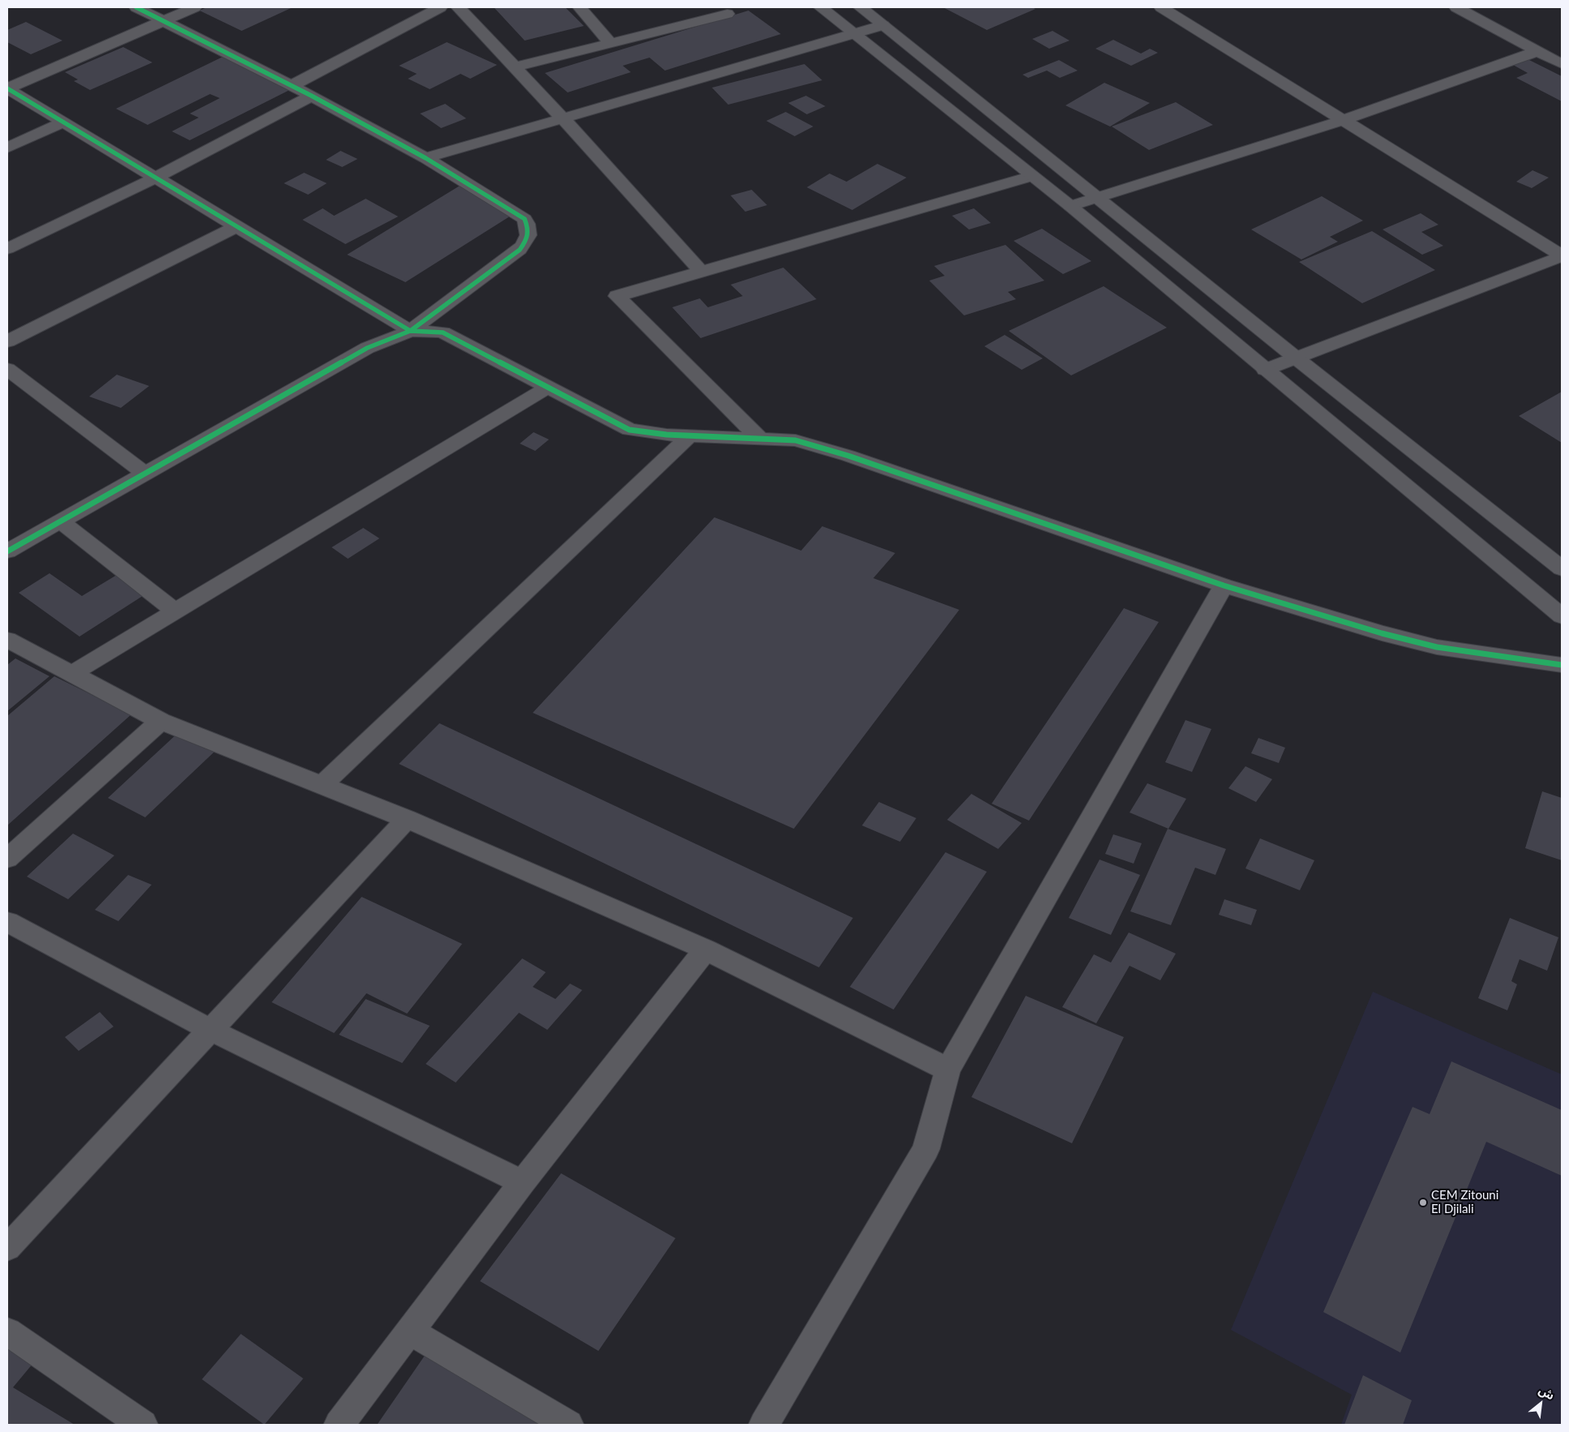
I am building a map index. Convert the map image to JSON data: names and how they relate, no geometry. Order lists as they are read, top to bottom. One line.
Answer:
{"places":["CEM Zitouni El Djilali"],"north":"top right"}
